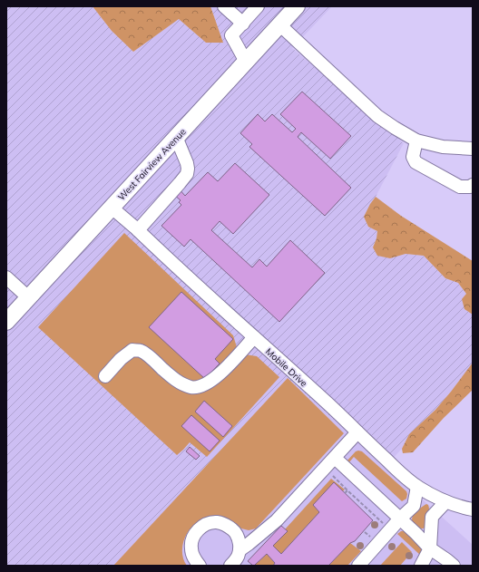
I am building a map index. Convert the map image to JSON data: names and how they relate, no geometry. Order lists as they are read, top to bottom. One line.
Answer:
{"streets":{"main road":["West Fairview Avenue"],"street":["Mobile Drive"]},"crossings":[["West Fairview Avenue","Mobile Drive"]]}
